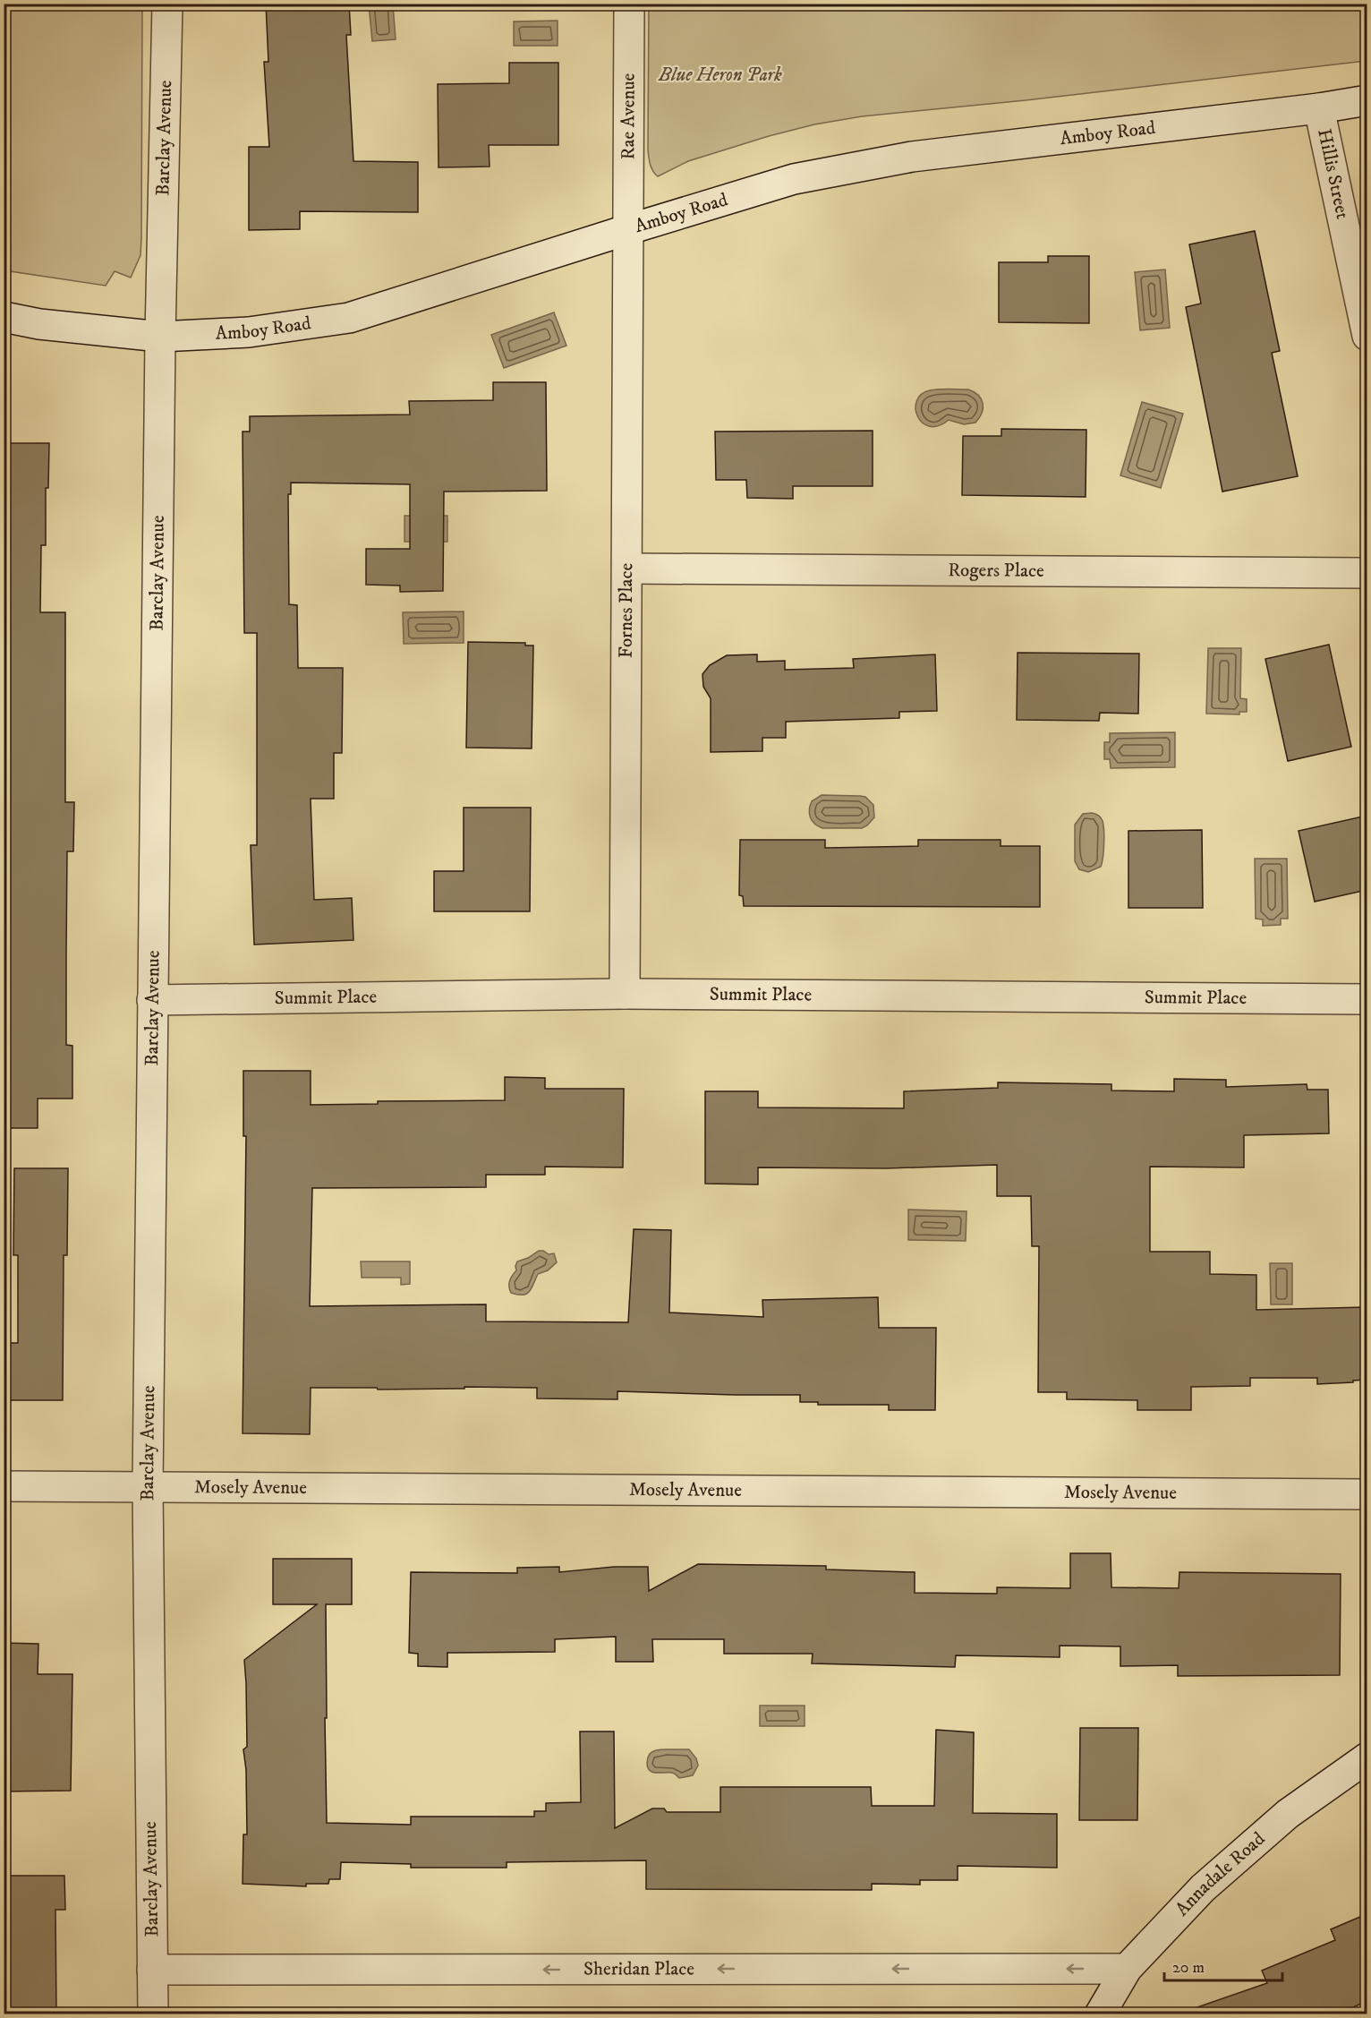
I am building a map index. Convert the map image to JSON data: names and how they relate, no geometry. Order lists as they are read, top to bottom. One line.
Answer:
{"streets":{"street":["Rae Avenue","Amboy Road","Barclay Avenue","Hillis Street","Rogers Place","Fornes Place","Summit Place","Mosely Avenue","Annadale Road","Sheridan Place"]},"crossings":[["Rae Avenue","Amboy Road"],["Rae Avenue","Fornes Place"],["Amboy Road","Barclay Avenue"],["Amboy Road","Hillis Street"],["Amboy Road","Fornes Place"],["Barclay Avenue","Summit Place"],["Barclay Avenue","Mosely Avenue"],["Barclay Avenue","Sheridan Place"],["Rogers Place","Fornes Place"],["Fornes Place","Summit Place"],["Annadale Road","Sheridan Place"]],"one_way":["Sheridan Place"],"parks":["Blue Heron Park"],"scale_bar":"20 m"}
